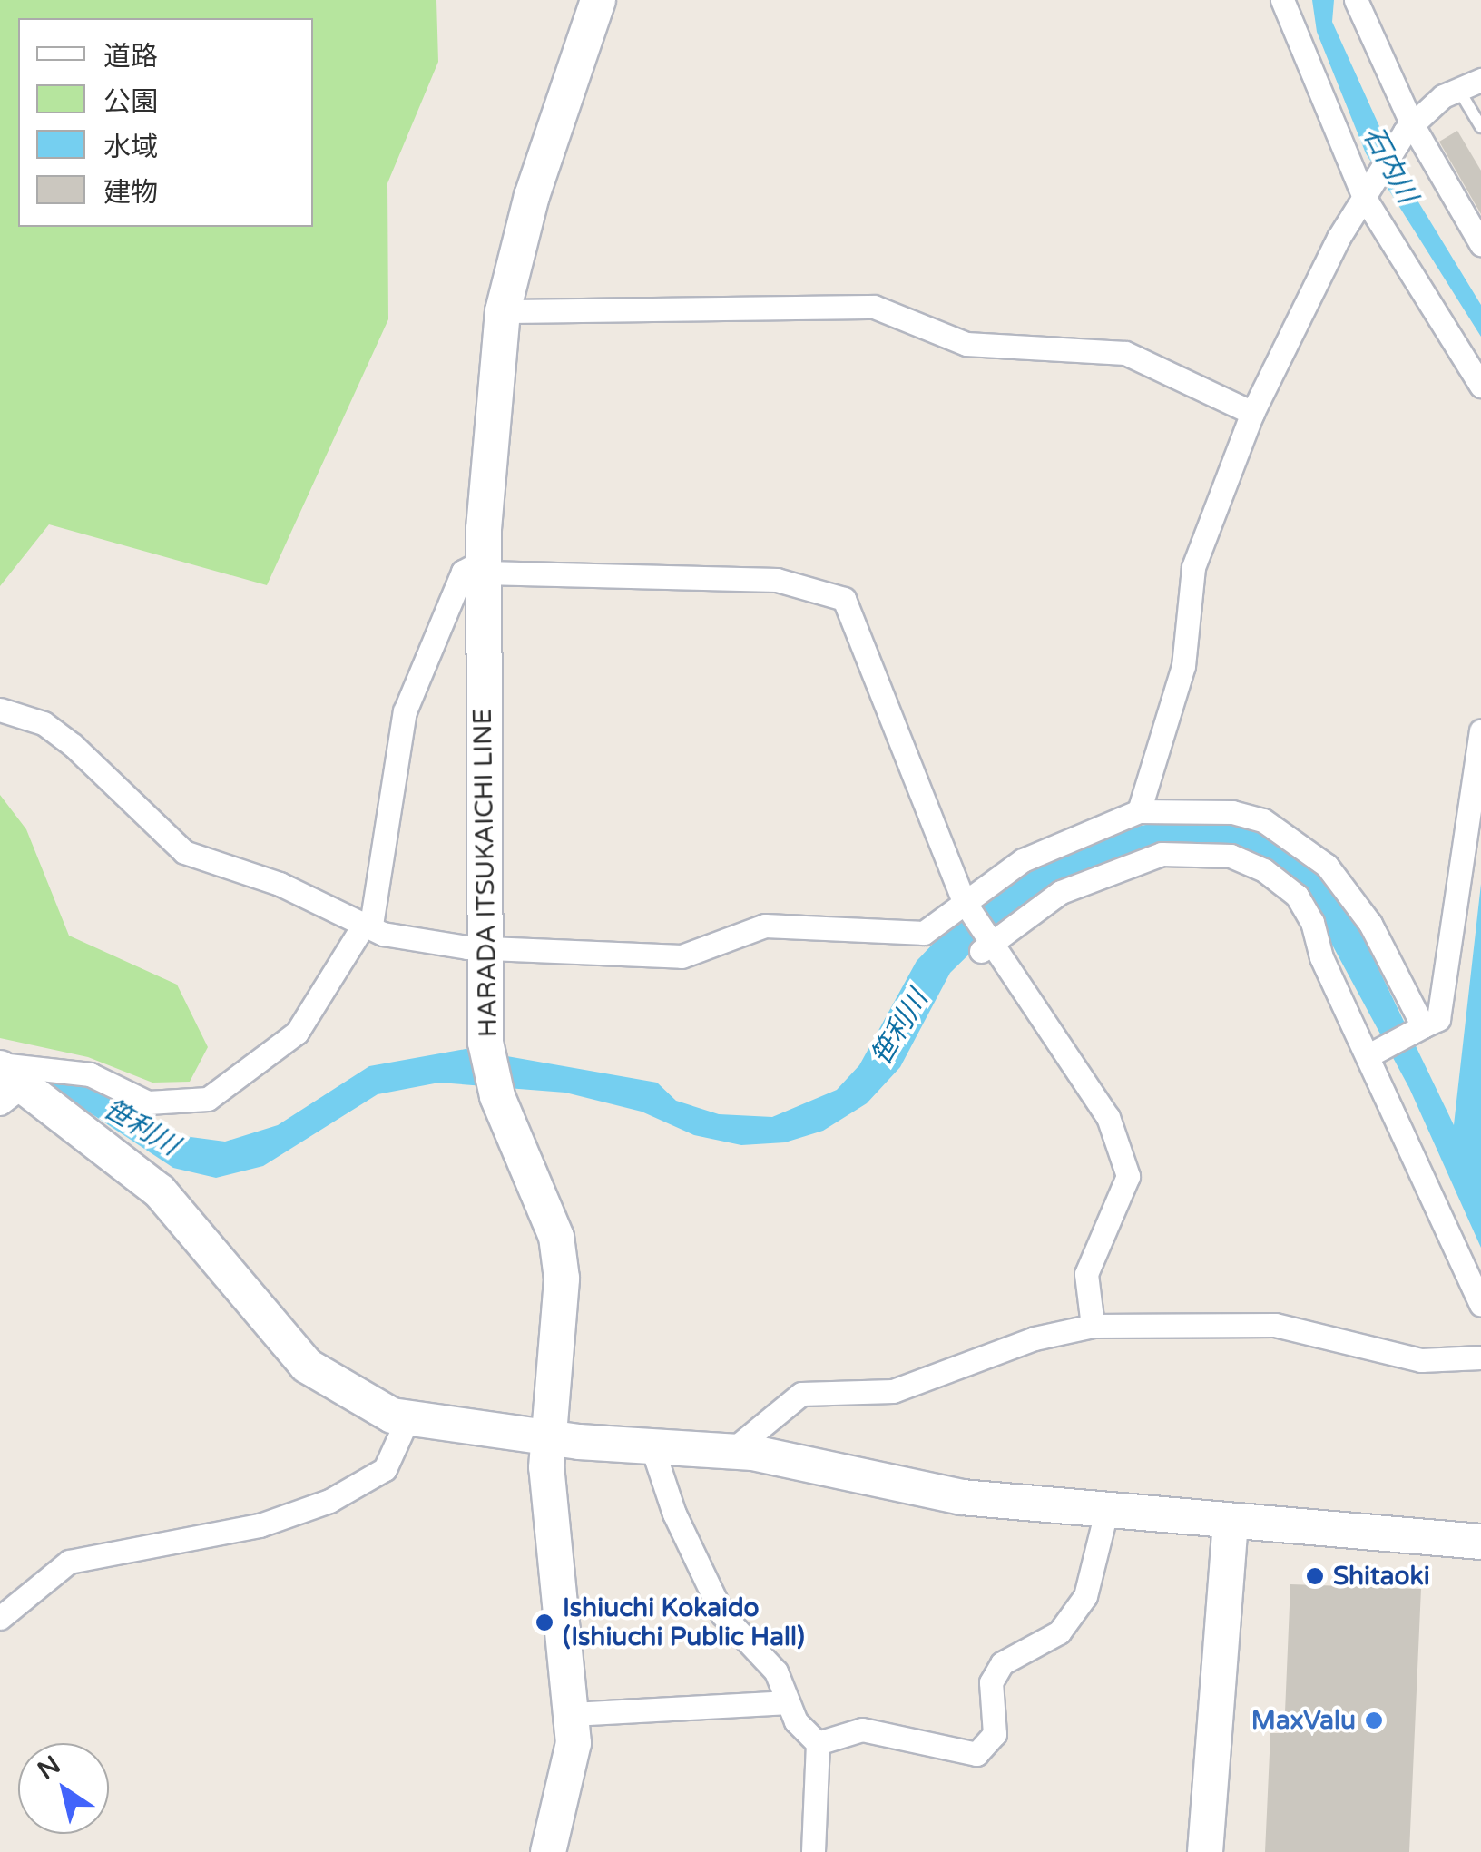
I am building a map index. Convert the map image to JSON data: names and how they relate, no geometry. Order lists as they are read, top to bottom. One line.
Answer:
{"streets":{"street":["HARADA ITSUKAICHI LINE"]},"water":["石内川","笹利川"],"places":["Shitaoki","Ishiuchi Kokaido (Ishiuchi Public Hall)","MaxValu"],"legend":["道路","公園","水域","建物"],"north":"top left"}
